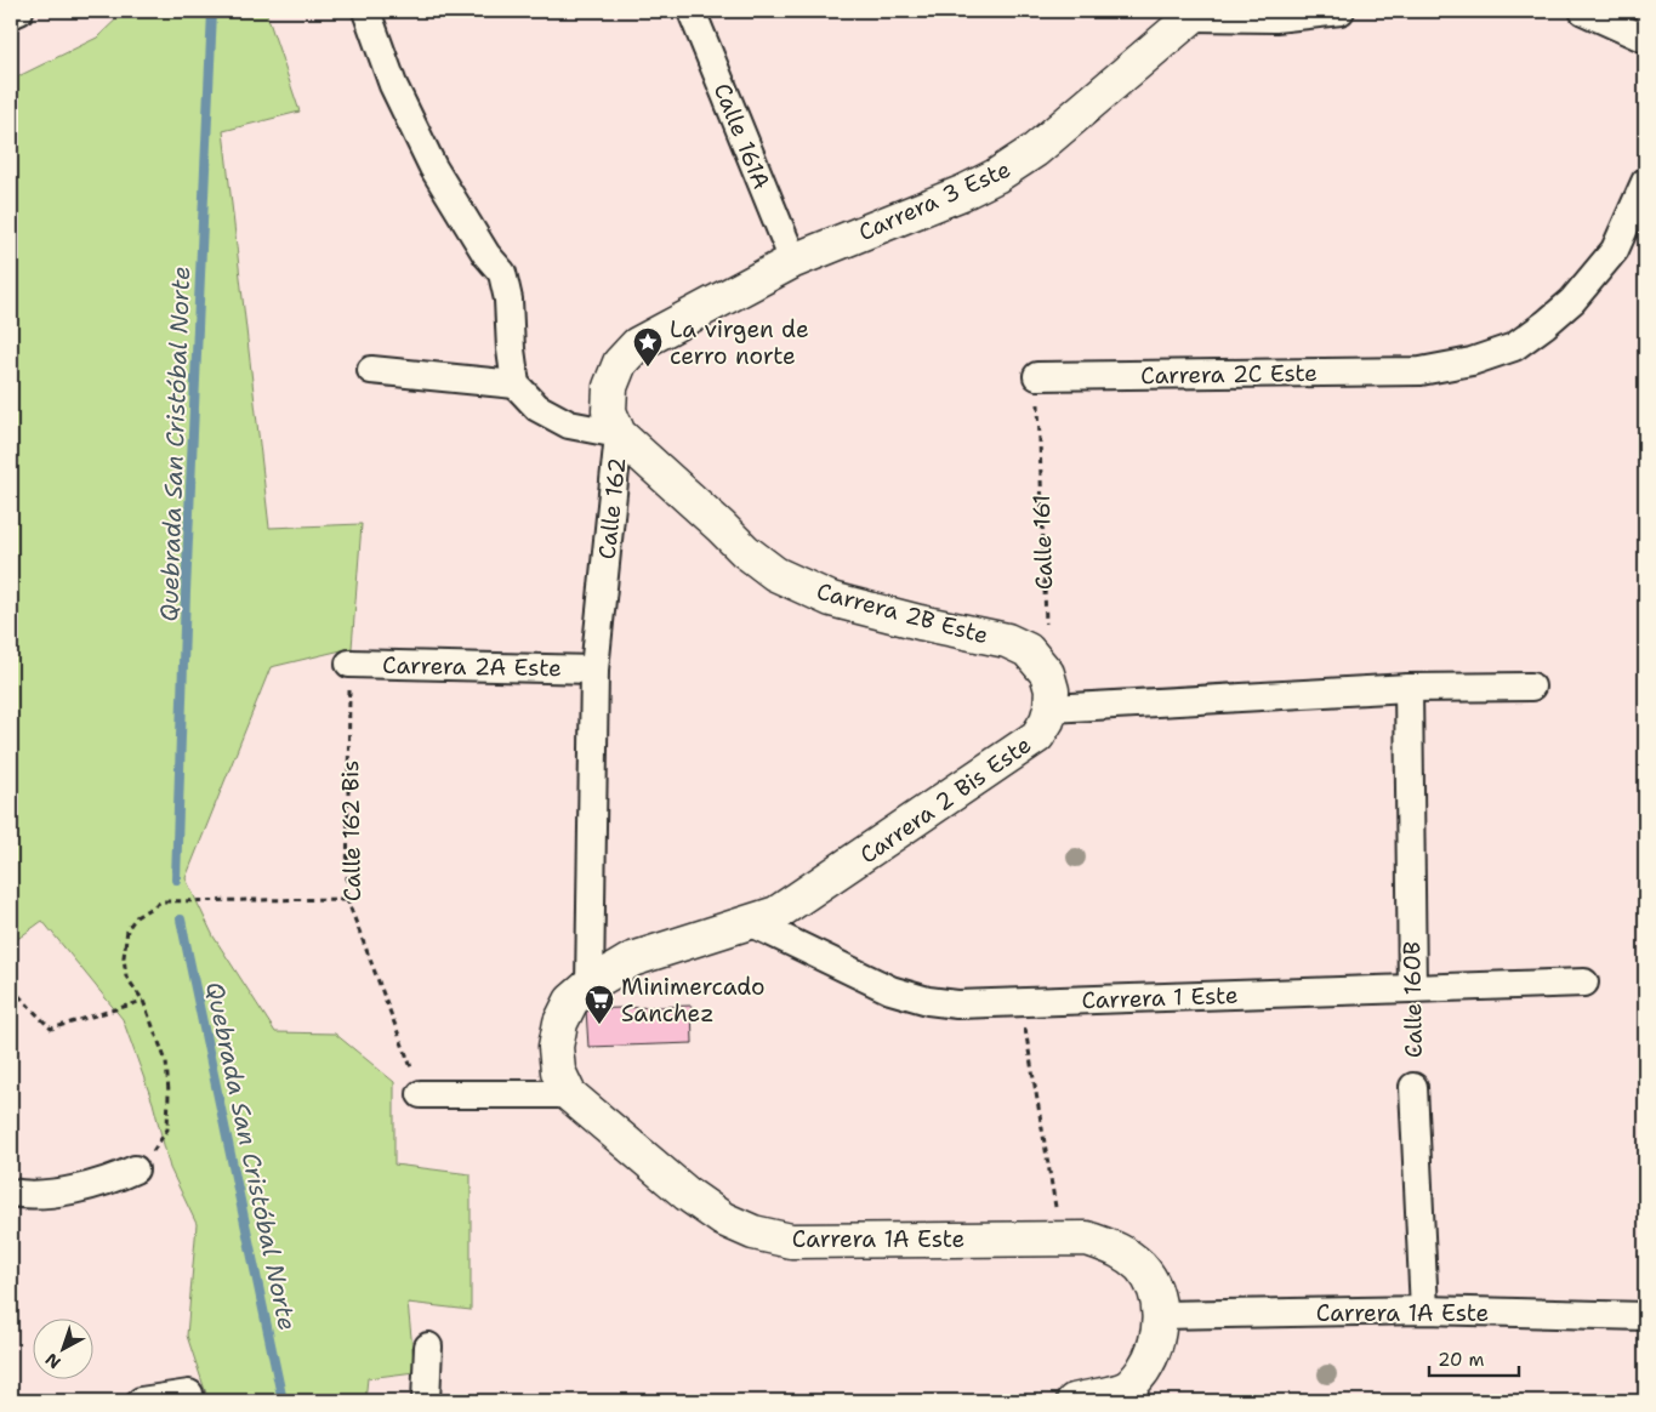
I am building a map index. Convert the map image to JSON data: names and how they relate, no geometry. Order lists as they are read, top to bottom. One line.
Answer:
{"streets":{"street":["Calle 161A","Carrera 3 Este","Carrera 2C Este","Calle 162","Carrera 2B Este","Carrera 2A Este","Carrera 2 Bis Este","Carrera 1 Este","Calle 160B","Carrera 1A Este"],"path":["Calle 161","Calle 162 Bis"]},"crossings":[["Calle 161A","Carrera 3 Este"],["Carrera 3 Este","Calle 162"],["Carrera 3 Este","Carrera 2B Este"],["Carrera 2C Este","Calle 161"],["Calle 162","Carrera 2B Este"],["Calle 162","Carrera 2A Este"],["Calle 162","Carrera 2 Bis Este"],["Carrera 2B Este","Carrera 2 Bis Este"],["Carrera 2A Este","Calle 162 Bis"],["Carrera 2 Bis Este","Carrera 1 Este"],["Carrera 1 Este","Calle 160B"],["Calle 160B","Carrera 1A Este"]],"water":["Quebrada San Cristóbal Norte"],"places":{"place":["La virgen de cerro norte"],"supermarket":["Minimercado Sanchez"]},"scale_bar":"20 m","north":"bottom left"}
